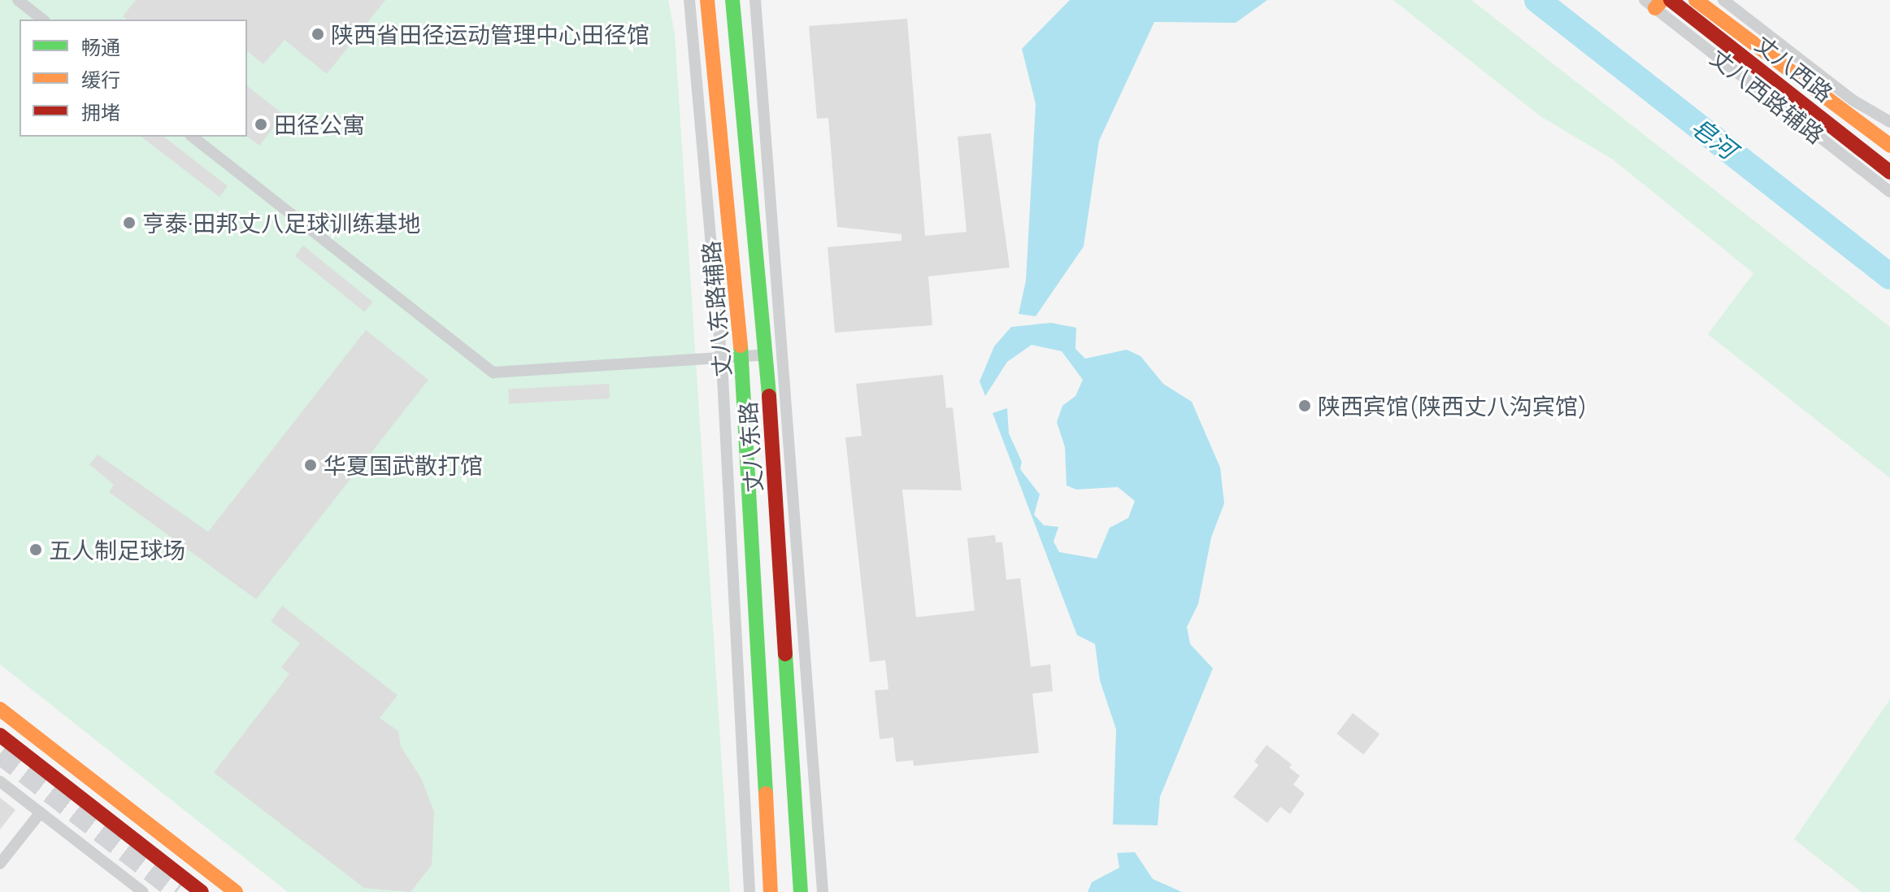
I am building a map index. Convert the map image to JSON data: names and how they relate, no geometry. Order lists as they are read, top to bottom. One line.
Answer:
{"streets":{"main road":["丈八西路","丈八东路"],"street":["丈八西路辅路","丈八东路辅路"]},"water":["皂河"],"places":["陕西省田径运动管理中心田径馆","田径公寓","亨泰·田邦丈八足球训练基地","陕西宾馆(陕西丈八沟宾馆)","华夏国武散打馆","五人制足球场"],"legend":["畅通","缓行","拥堵"]}
